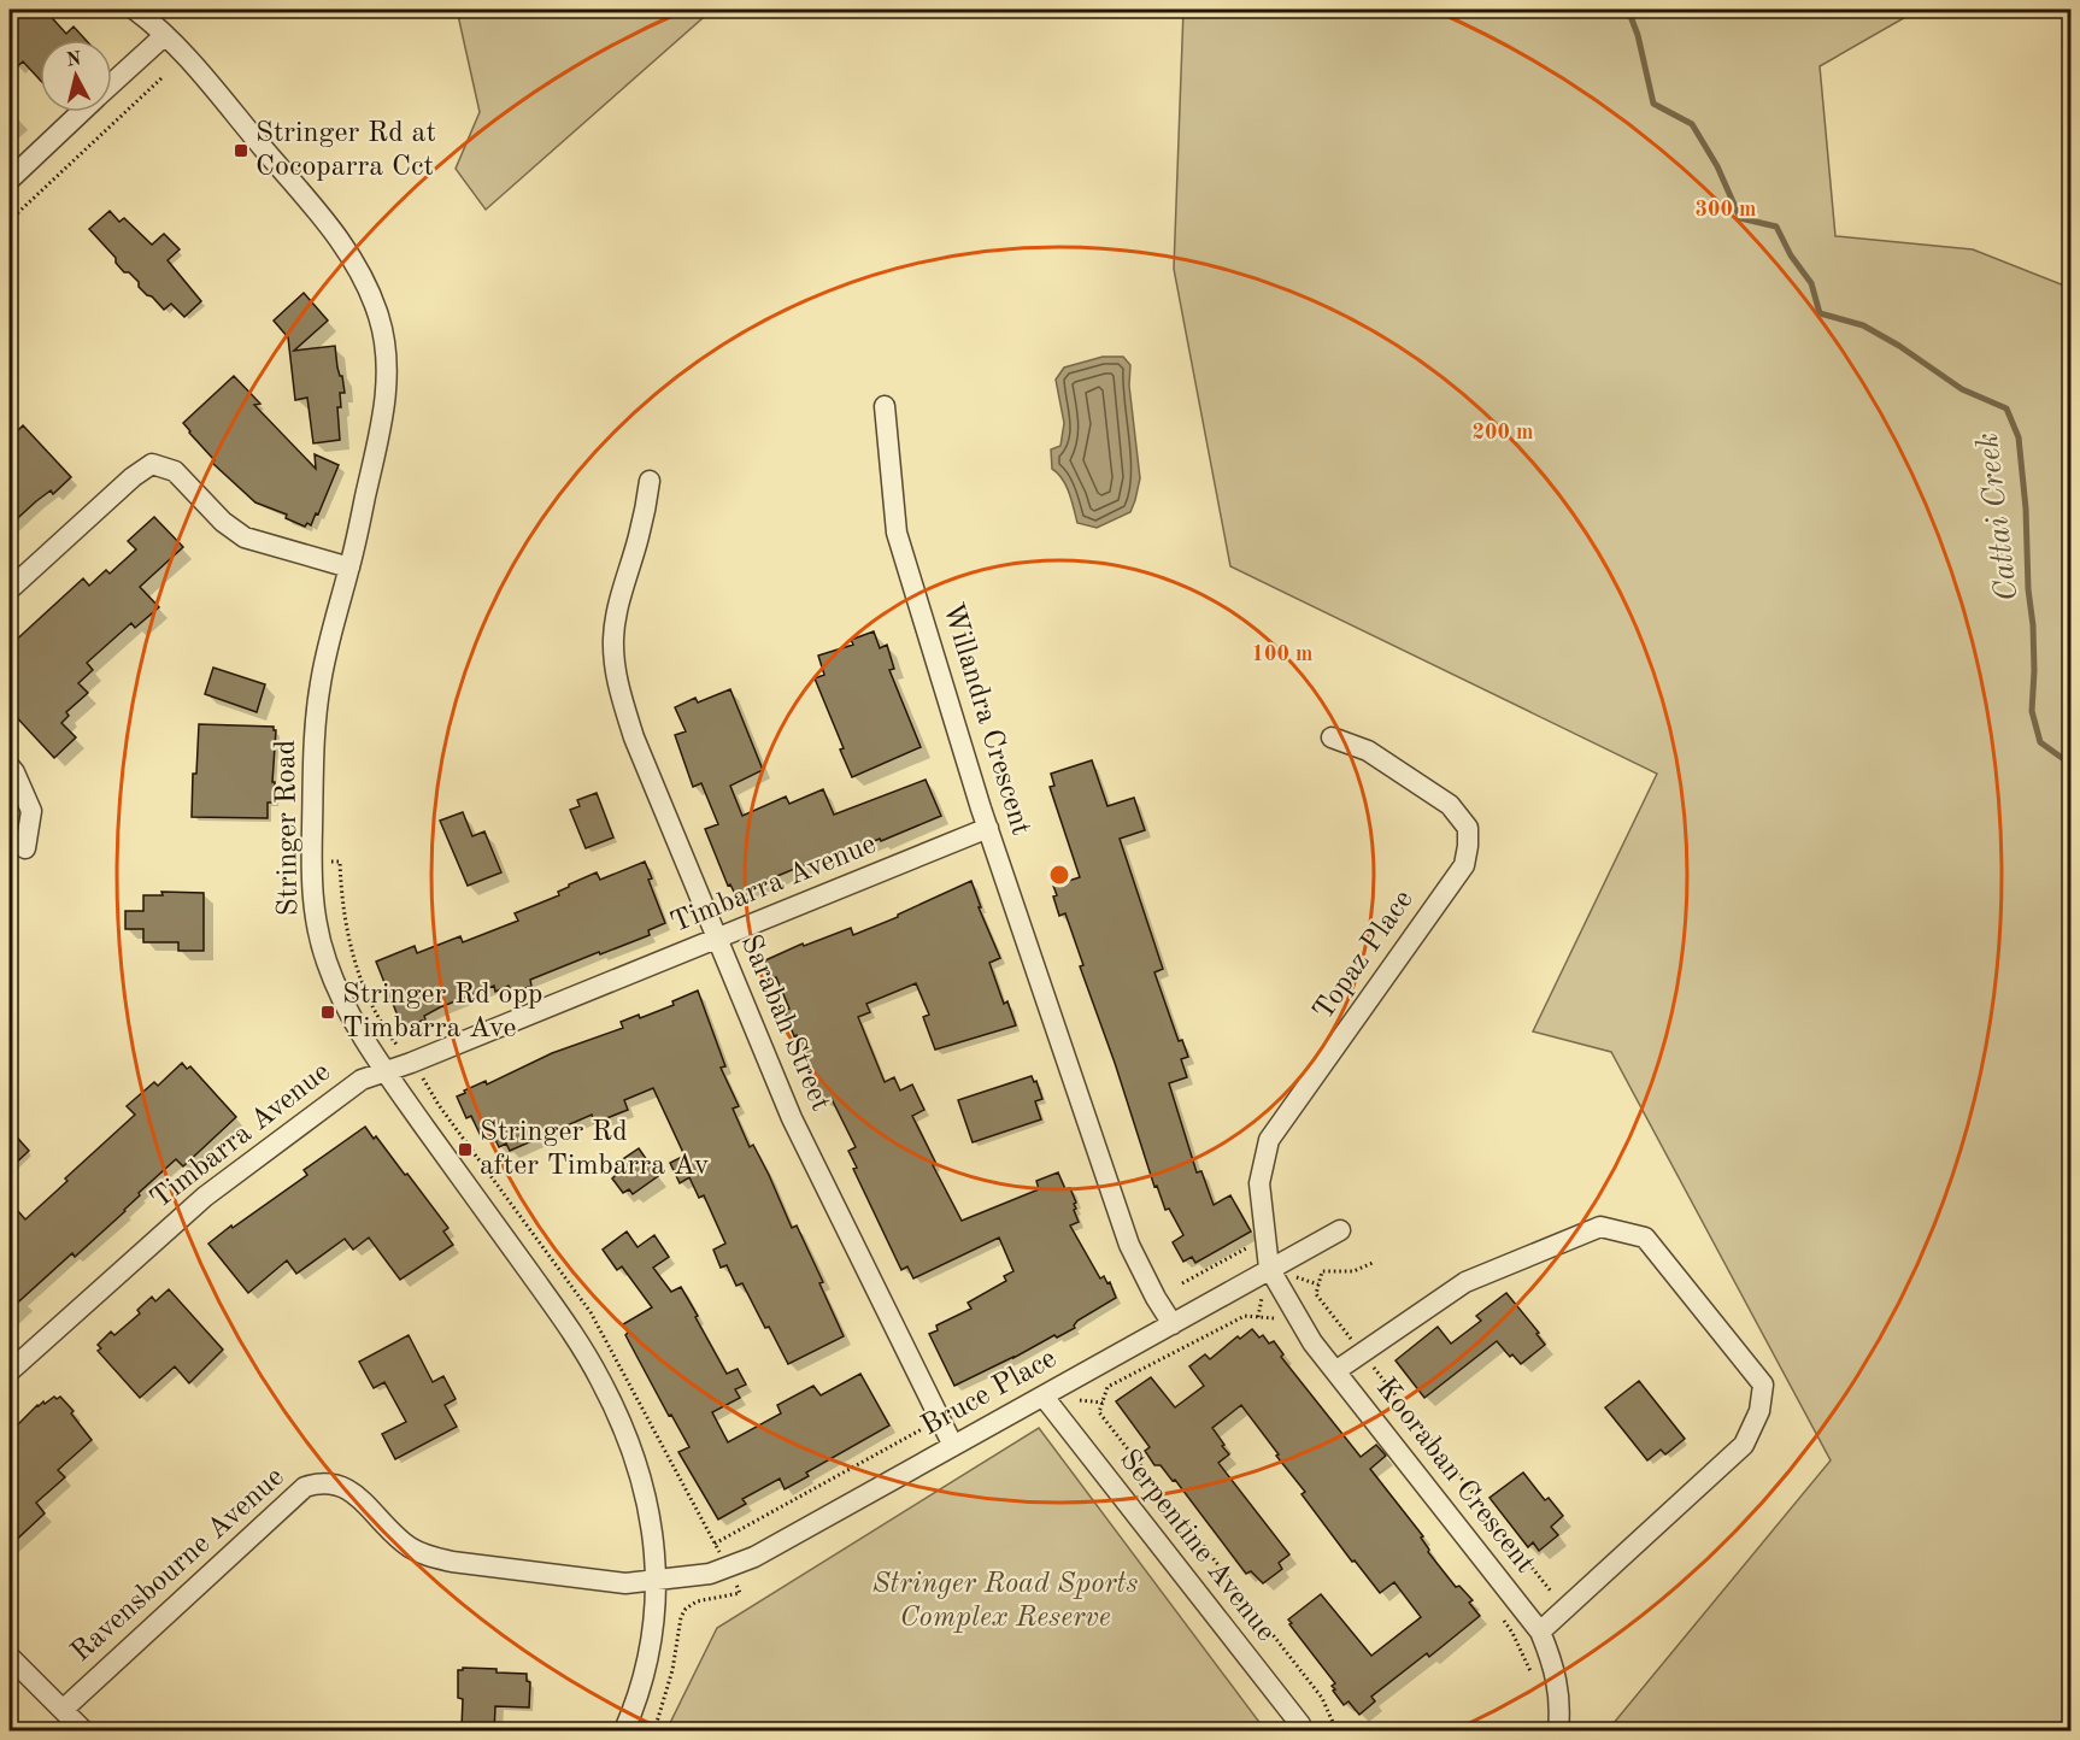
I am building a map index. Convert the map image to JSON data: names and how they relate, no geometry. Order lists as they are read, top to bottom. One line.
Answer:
{"streets":{"street":["Willandra Crescent","Stringer Road","Timbarra Avenue","Topaz Place","Sarabah Street","Bruce Place","Kooraban Crescent","Serpentine Avenue","Ravensbourne Avenue"]},"crossings":[["Willandra Crescent","Timbarra Avenue"],["Willandra Crescent","Bruce Place"],["Stringer Road","Timbarra Avenue"],["Stringer Road","Bruce Place"],["Stringer Road","Ravensbourne Avenue"],["Timbarra Avenue","Sarabah Street"],["Topaz Place","Bruce Place"],["Topaz Place","Kooraban Crescent"],["Sarabah Street","Bruce Place"],["Bruce Place","Kooraban Crescent"],["Bruce Place","Serpentine Avenue"],["Bruce Place","Ravensbourne Avenue"]],"water":["Cattai Creek"],"parks":["Stringer Road Sports Complex Reserve"],"places":{"transit":["Stringer Rd at Cocoparra Cct","Stringer Rd opp Timbarra Ave","Stringer Rd after Timbarra Av"]},"north":"top","rings":["300 m","200 m","100 m"]}
